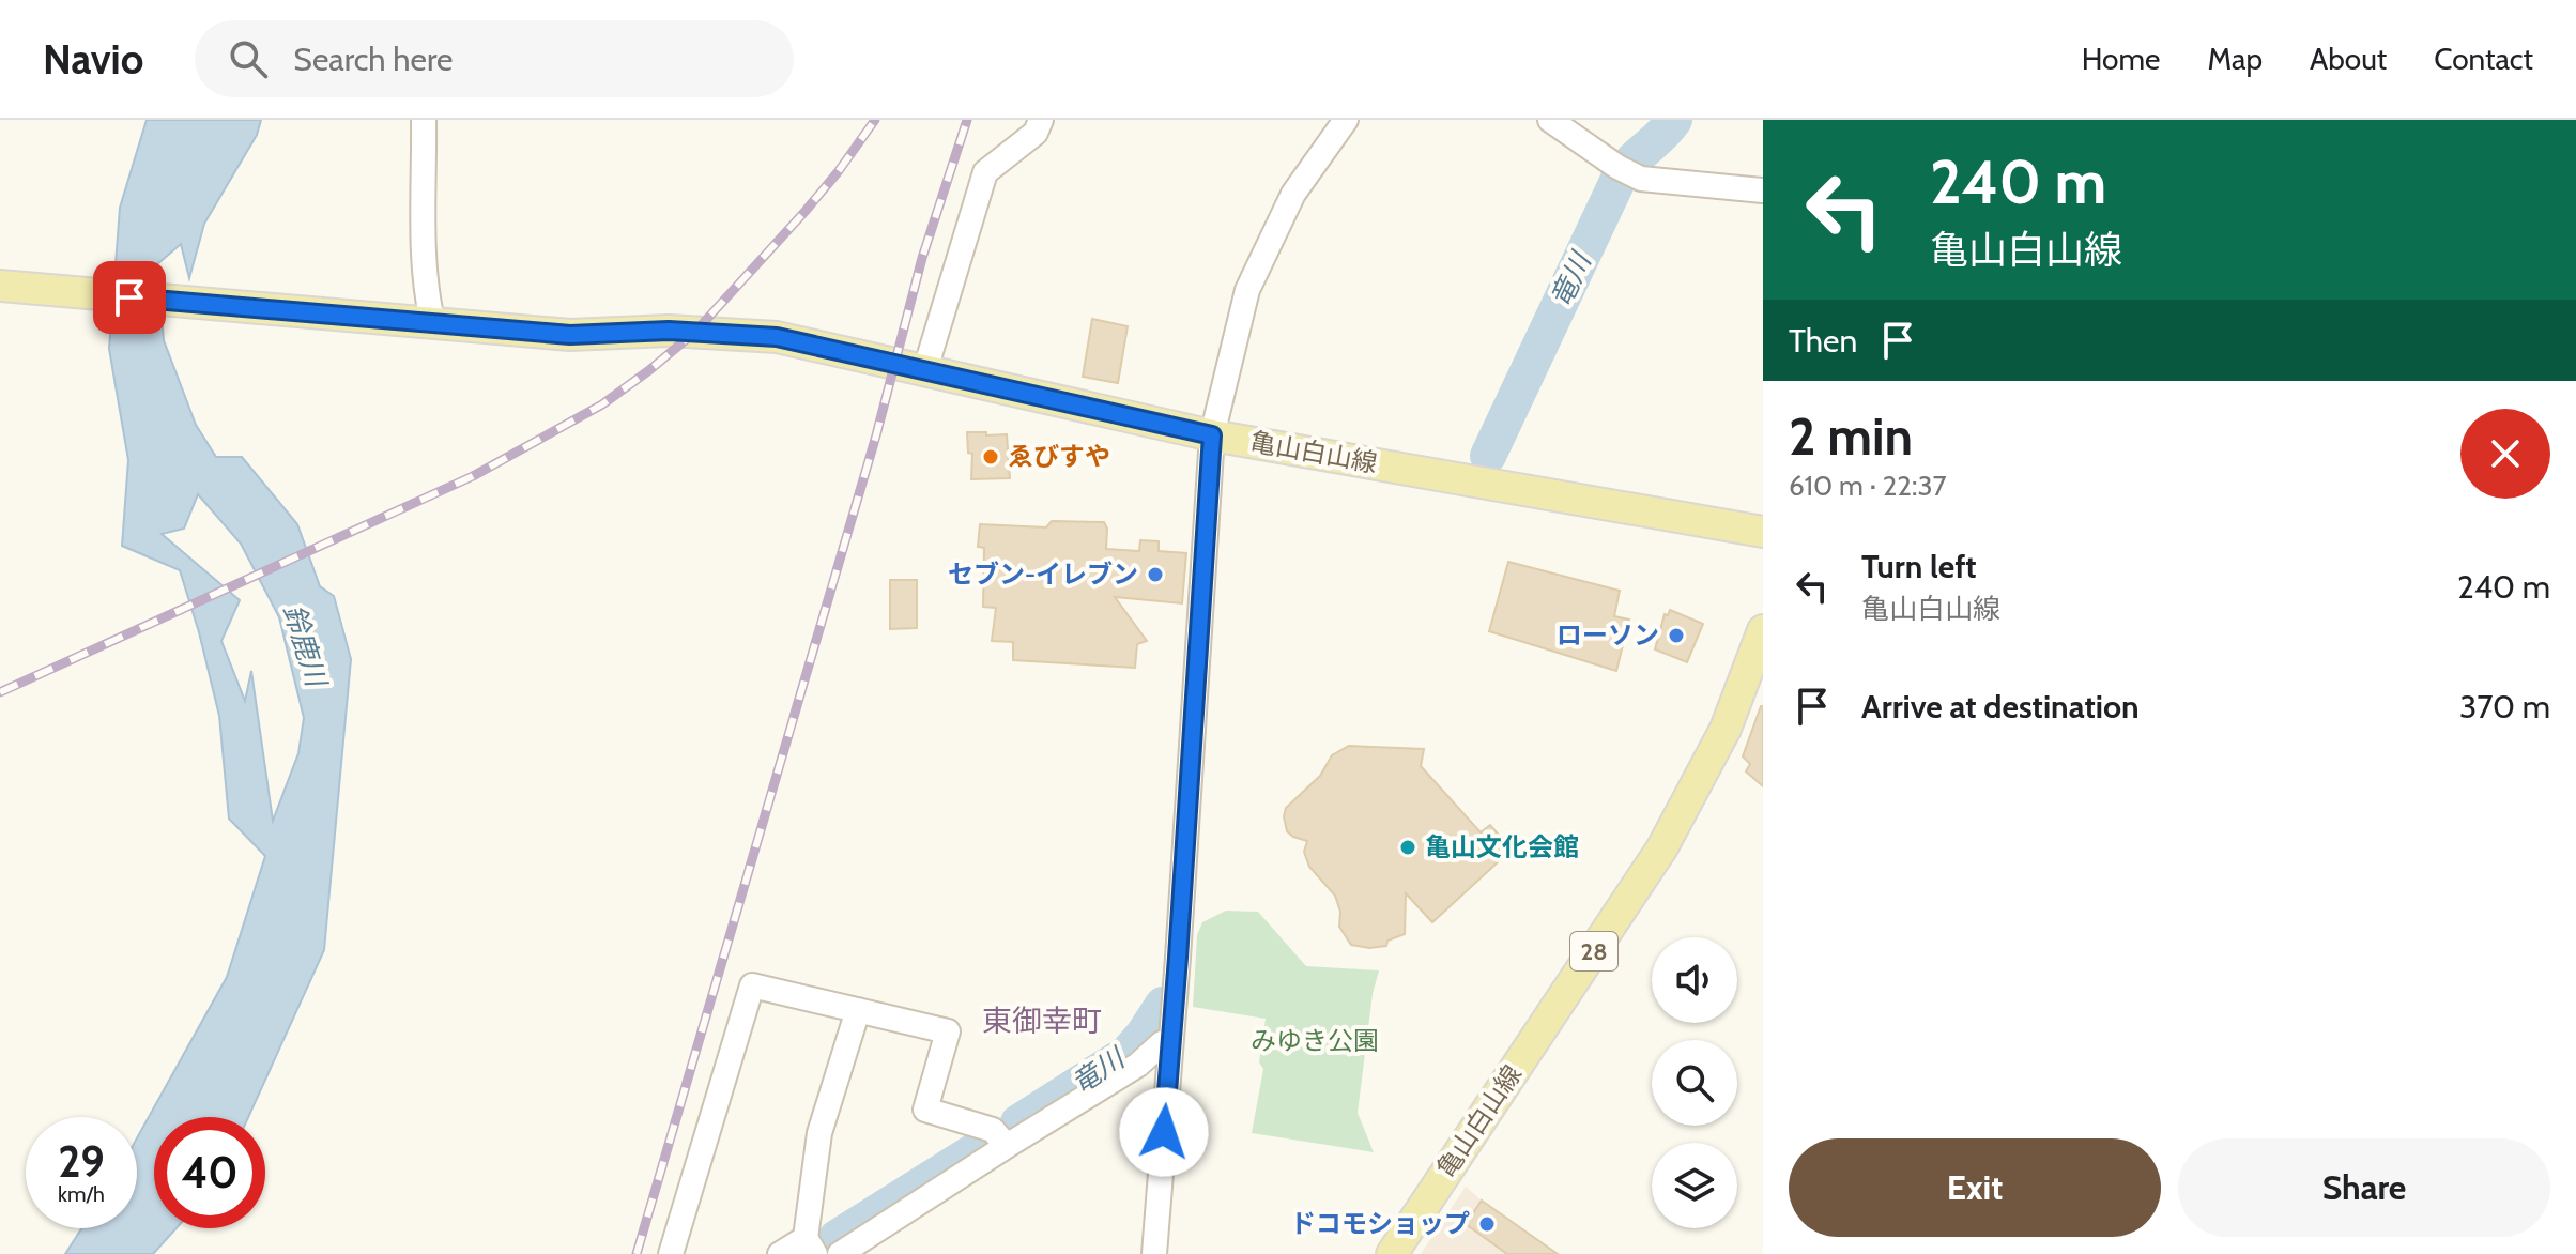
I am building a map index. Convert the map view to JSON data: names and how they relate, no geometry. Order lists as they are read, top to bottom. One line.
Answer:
{"streets":{"main road":["亀山白山線","28"]},"districts":["東御幸町"],"water":["竜川","鈴鹿川"],"parks":["みゆき公園"],"places":["ゑびすや","セブン-イレブン","ローソン","亀山文化会館","ドコモショップ"],"page":{"header":"Navio","search":"Search here","nav":["Home","Map","About","Contact"],"turn":["240 m","亀山白山線"],"then":"Then","heading":["2 min","610 m · 22:37"],"list":[{"name":"Turn left","note":"亀山白山線","value":"240 m"},{"name":"Arrive at destination","value":"370 m"}],"speed":"29 km/h","limit":"40","buttons":["Exit","Share"]}}
